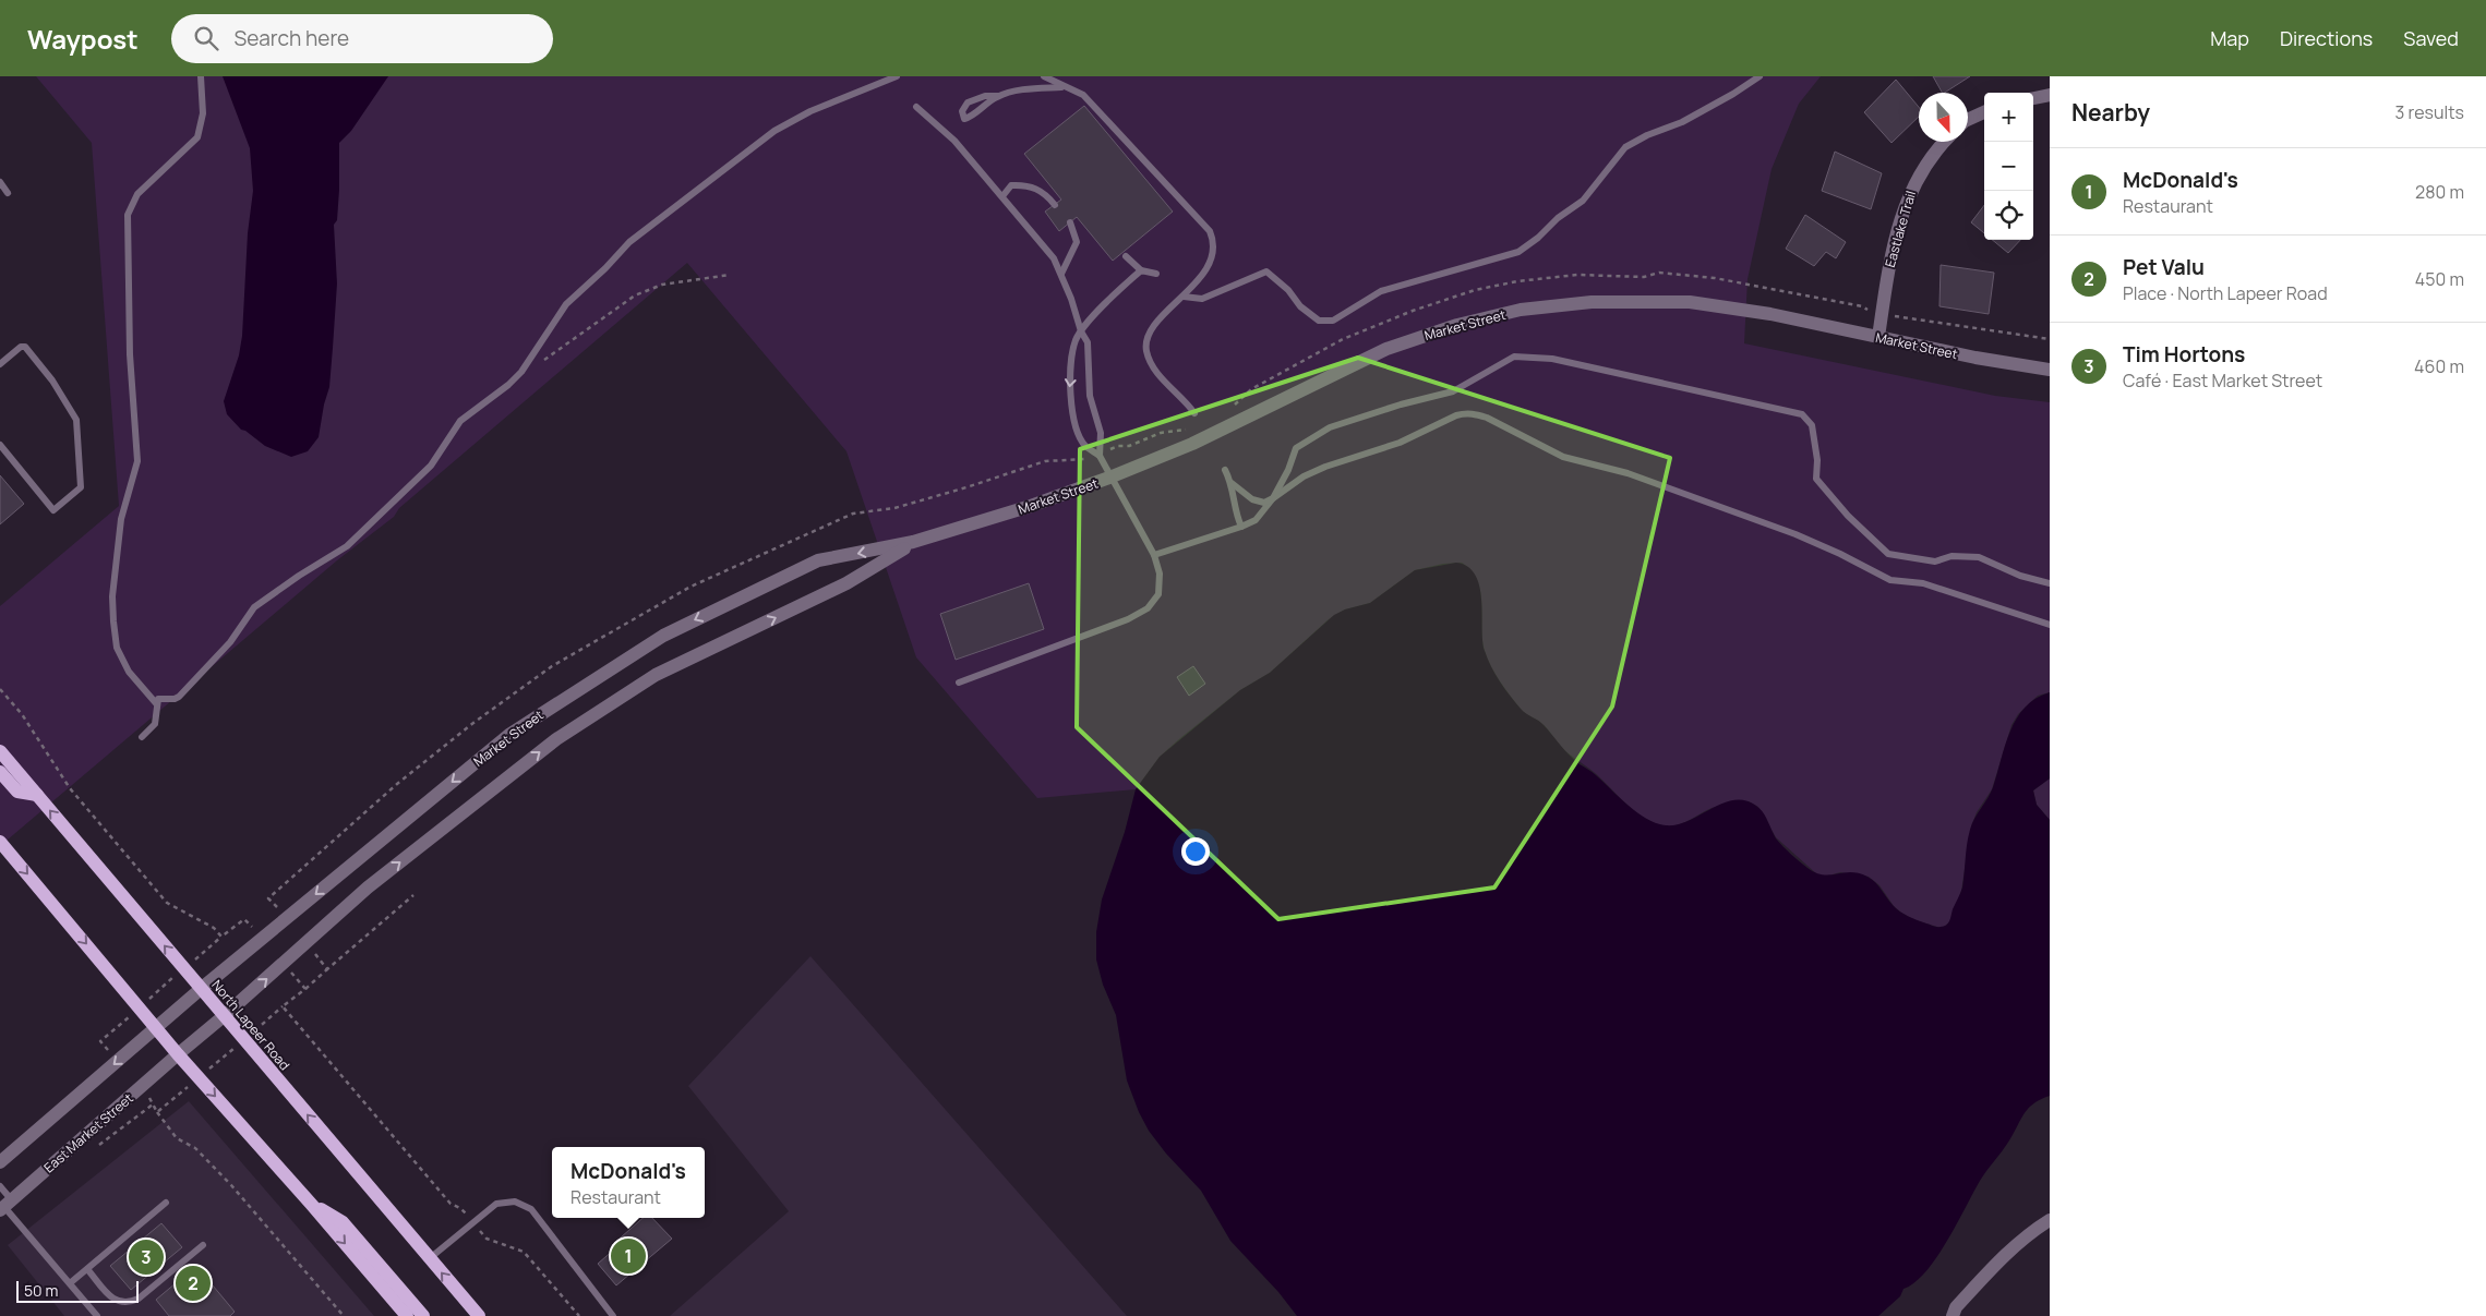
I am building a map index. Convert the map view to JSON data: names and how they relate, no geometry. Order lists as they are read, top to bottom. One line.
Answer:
{"streets":{"main road":["North Lapeer Road"],"street":["Eastlake Trail","Market Street","East Market Street"]},"crossings":[["Eastlake Trail","Market Street"],["Market Street","North Lapeer Road"],["Market Street","East Market Street"]],"scale_bar":"50 m","north":"bottom","page":{"header":"Waypost","search":"Search here","nav":["Map","Directions","Saved"],"heading":["Nearby","3 results"],"map_buttons":["+","−"],"list":[{"mark":"1","name":"McDonald's","note":"Restaurant","value":"280 m"},{"mark":"2","name":"Pet Valu","note":"Place · North Lapeer Road","value":"450 m"},{"mark":"3","name":"Tim Hortons","note":"Café · East Market Street","value":"460 m"}],"popup":["McDonald's","Restaurant"],"pins":["1","3","2"],"scale":"50 m"}}
